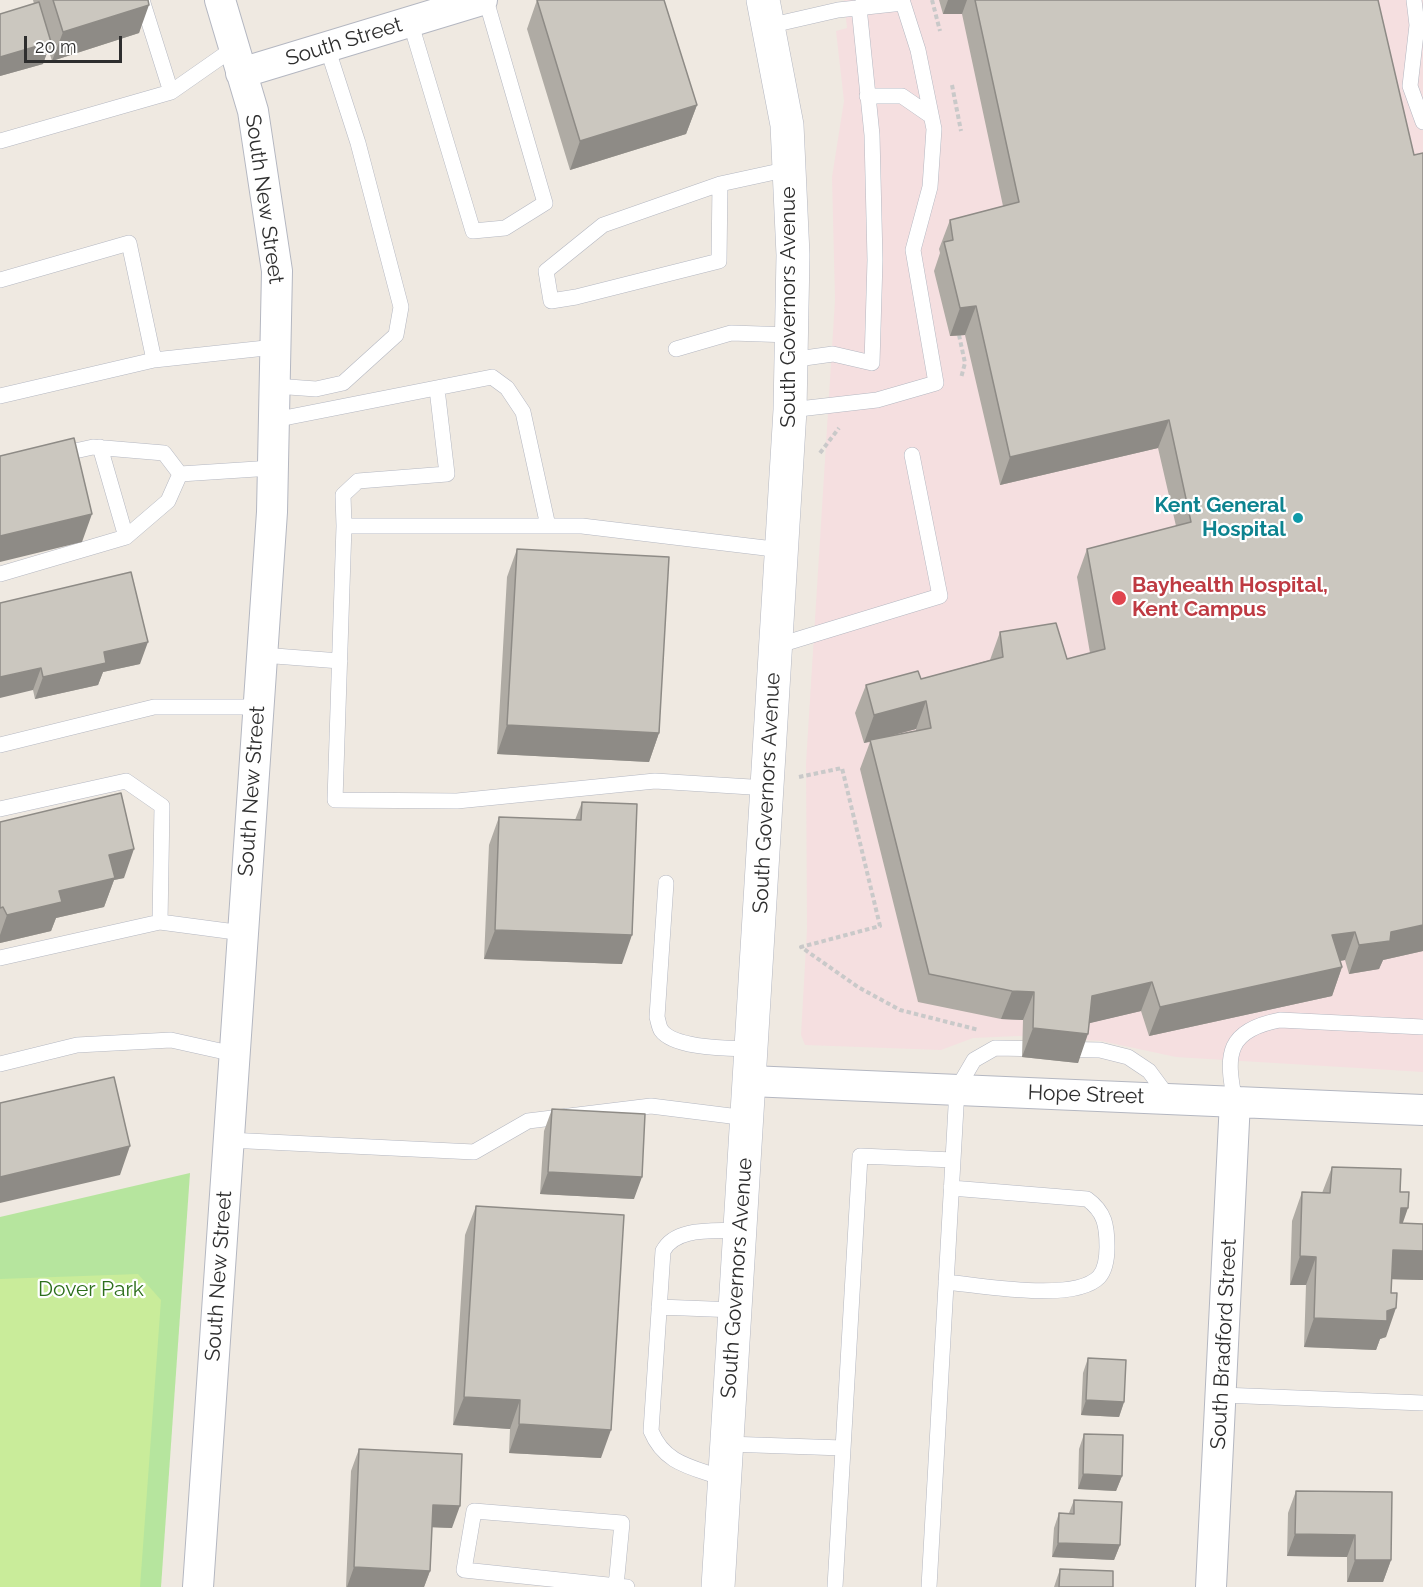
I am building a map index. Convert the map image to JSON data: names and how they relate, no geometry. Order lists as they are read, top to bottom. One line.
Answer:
{"streets":{"main road":["South Governors Avenue"],"street":["South Street","South New Street","Hope Street","South Bradford Street"]},"crossings":[["South Street","South New Street"],["South Governors Avenue","Hope Street"],["Hope Street","South Bradford Street"]],"parks":["Dover Park"],"places":["Kent General Hospital","Bayhealth Hospital, Kent Campus"],"scale_bar":"20 m"}
